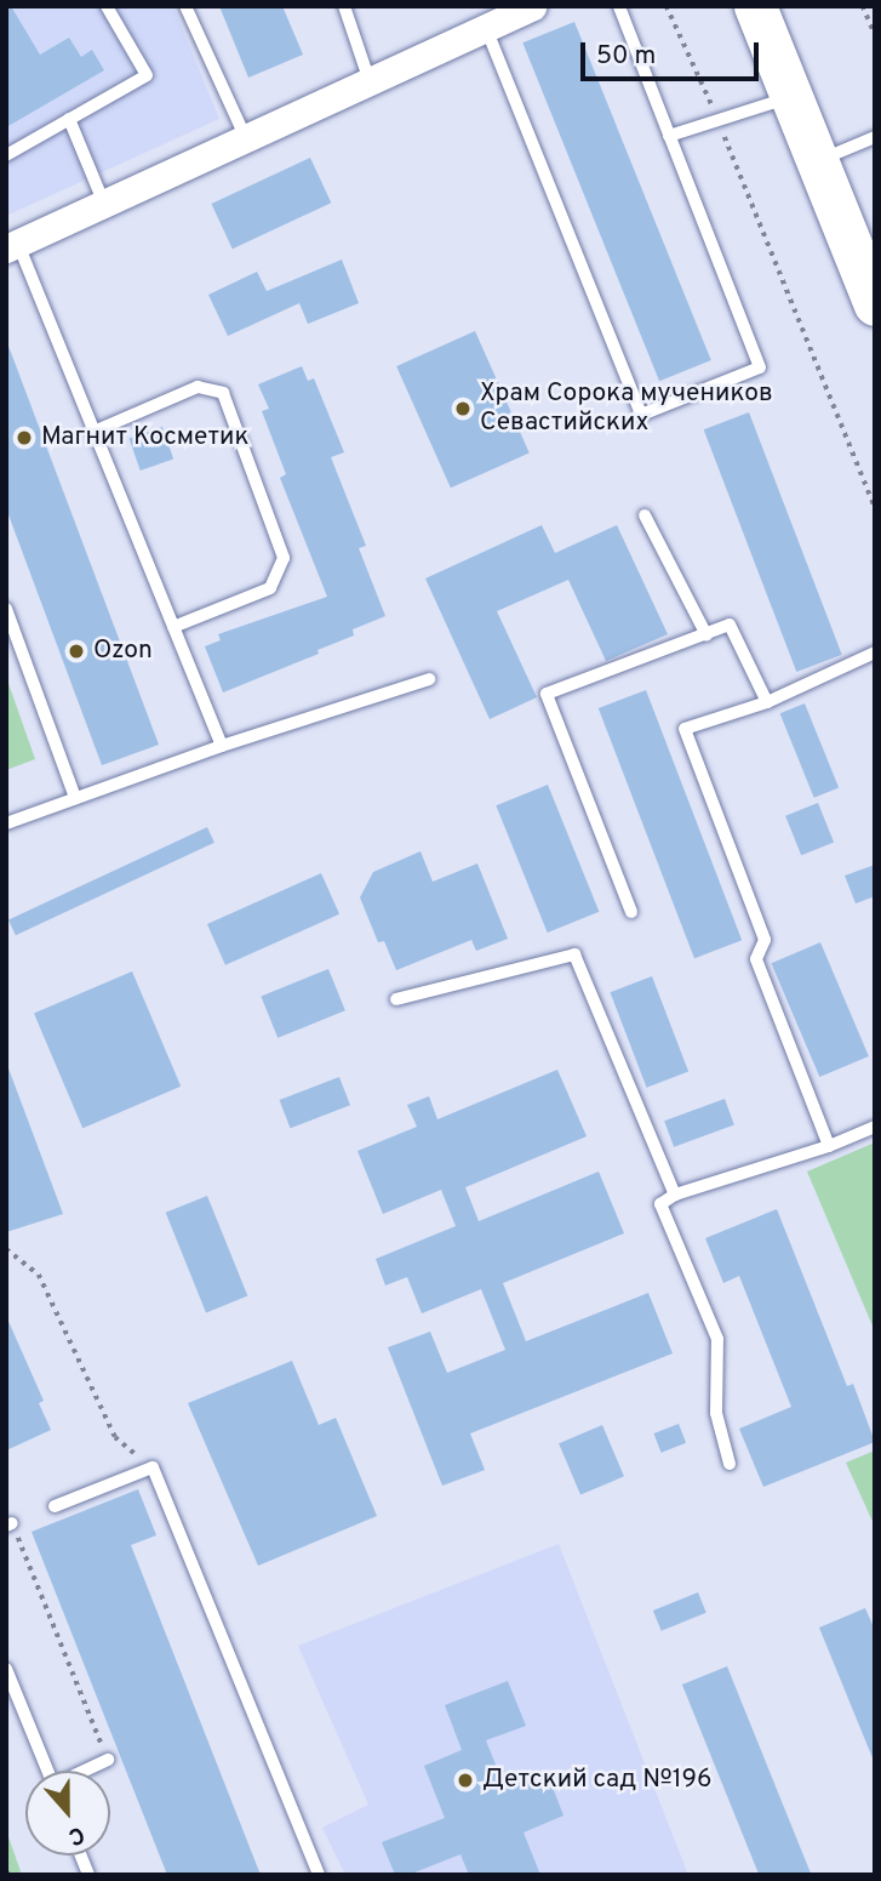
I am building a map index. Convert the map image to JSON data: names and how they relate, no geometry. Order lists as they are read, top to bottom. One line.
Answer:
{"places":["Храм Сорока мучеников Севастийских","Магнит Косметик","Ozon","Детский сад №196"],"scale_bar":"50 m","north":"bottom"}
